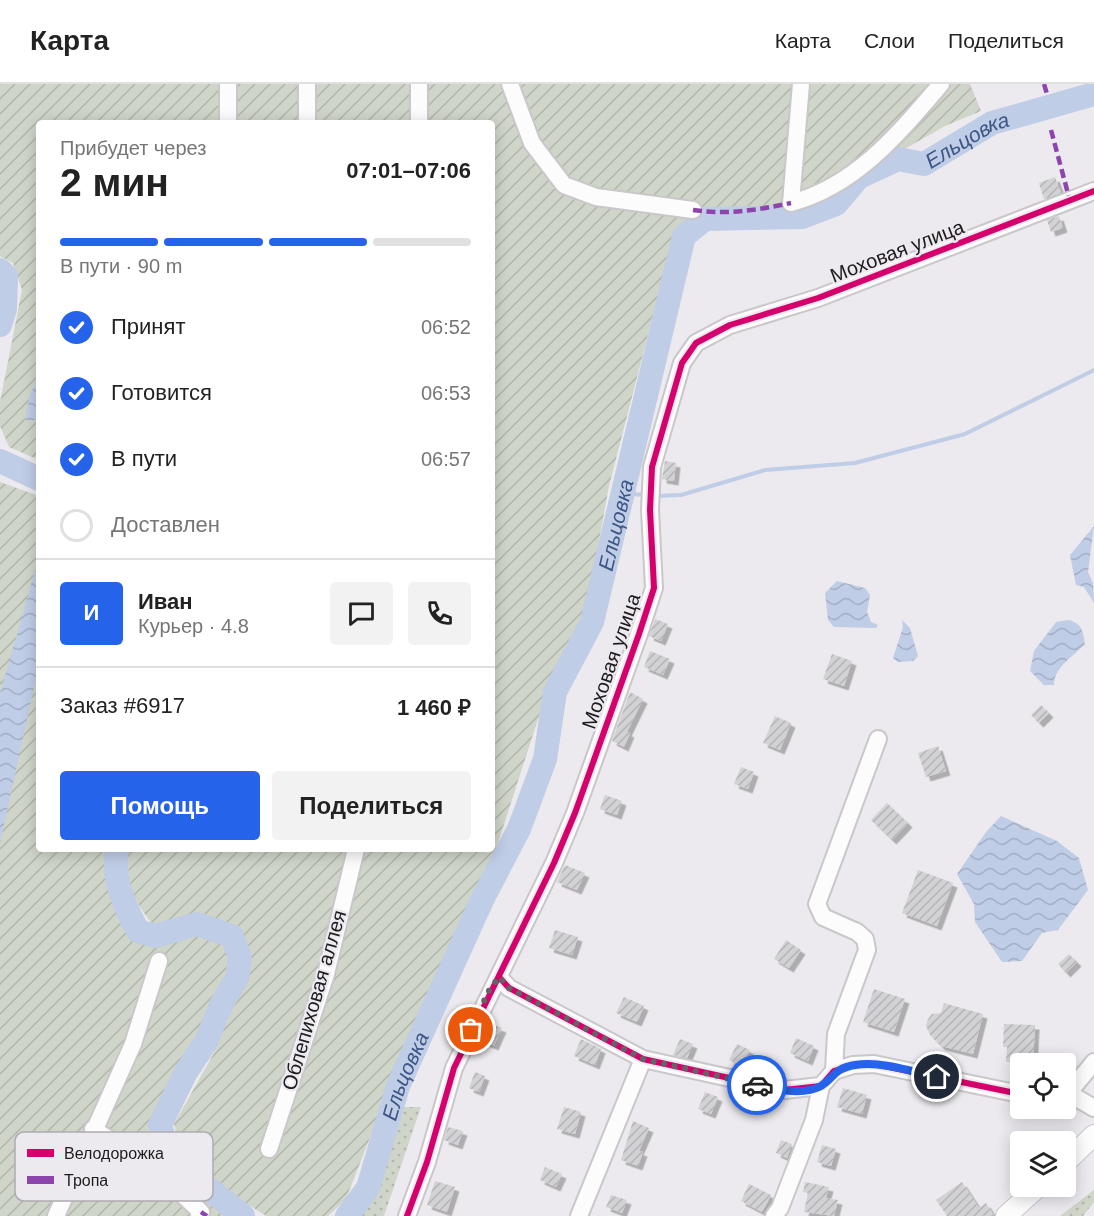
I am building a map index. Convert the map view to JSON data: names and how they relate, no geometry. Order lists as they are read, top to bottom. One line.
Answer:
{"streets":{"street":["Моховая улица","Облепиховая аллея"]},"water":["Ельцовка"],"legend":["Велодорожка","Тропа"],"page":{"header":"Карта","nav":["Карта","Слои","Поделиться"],"heading":["2 мин","Прибудет через","07:01–07:06"],"panel":["Иван","Курьер · 4.8","Заказ #6917","1 460 ₽"],"bar":"В пути · 90 m","list":[["Принят","06:52"],["Готовится","06:53"],["В пути","06:57"],"Доставлен"],"round":"И","buttons":["Помощь","Поделиться"]}}
